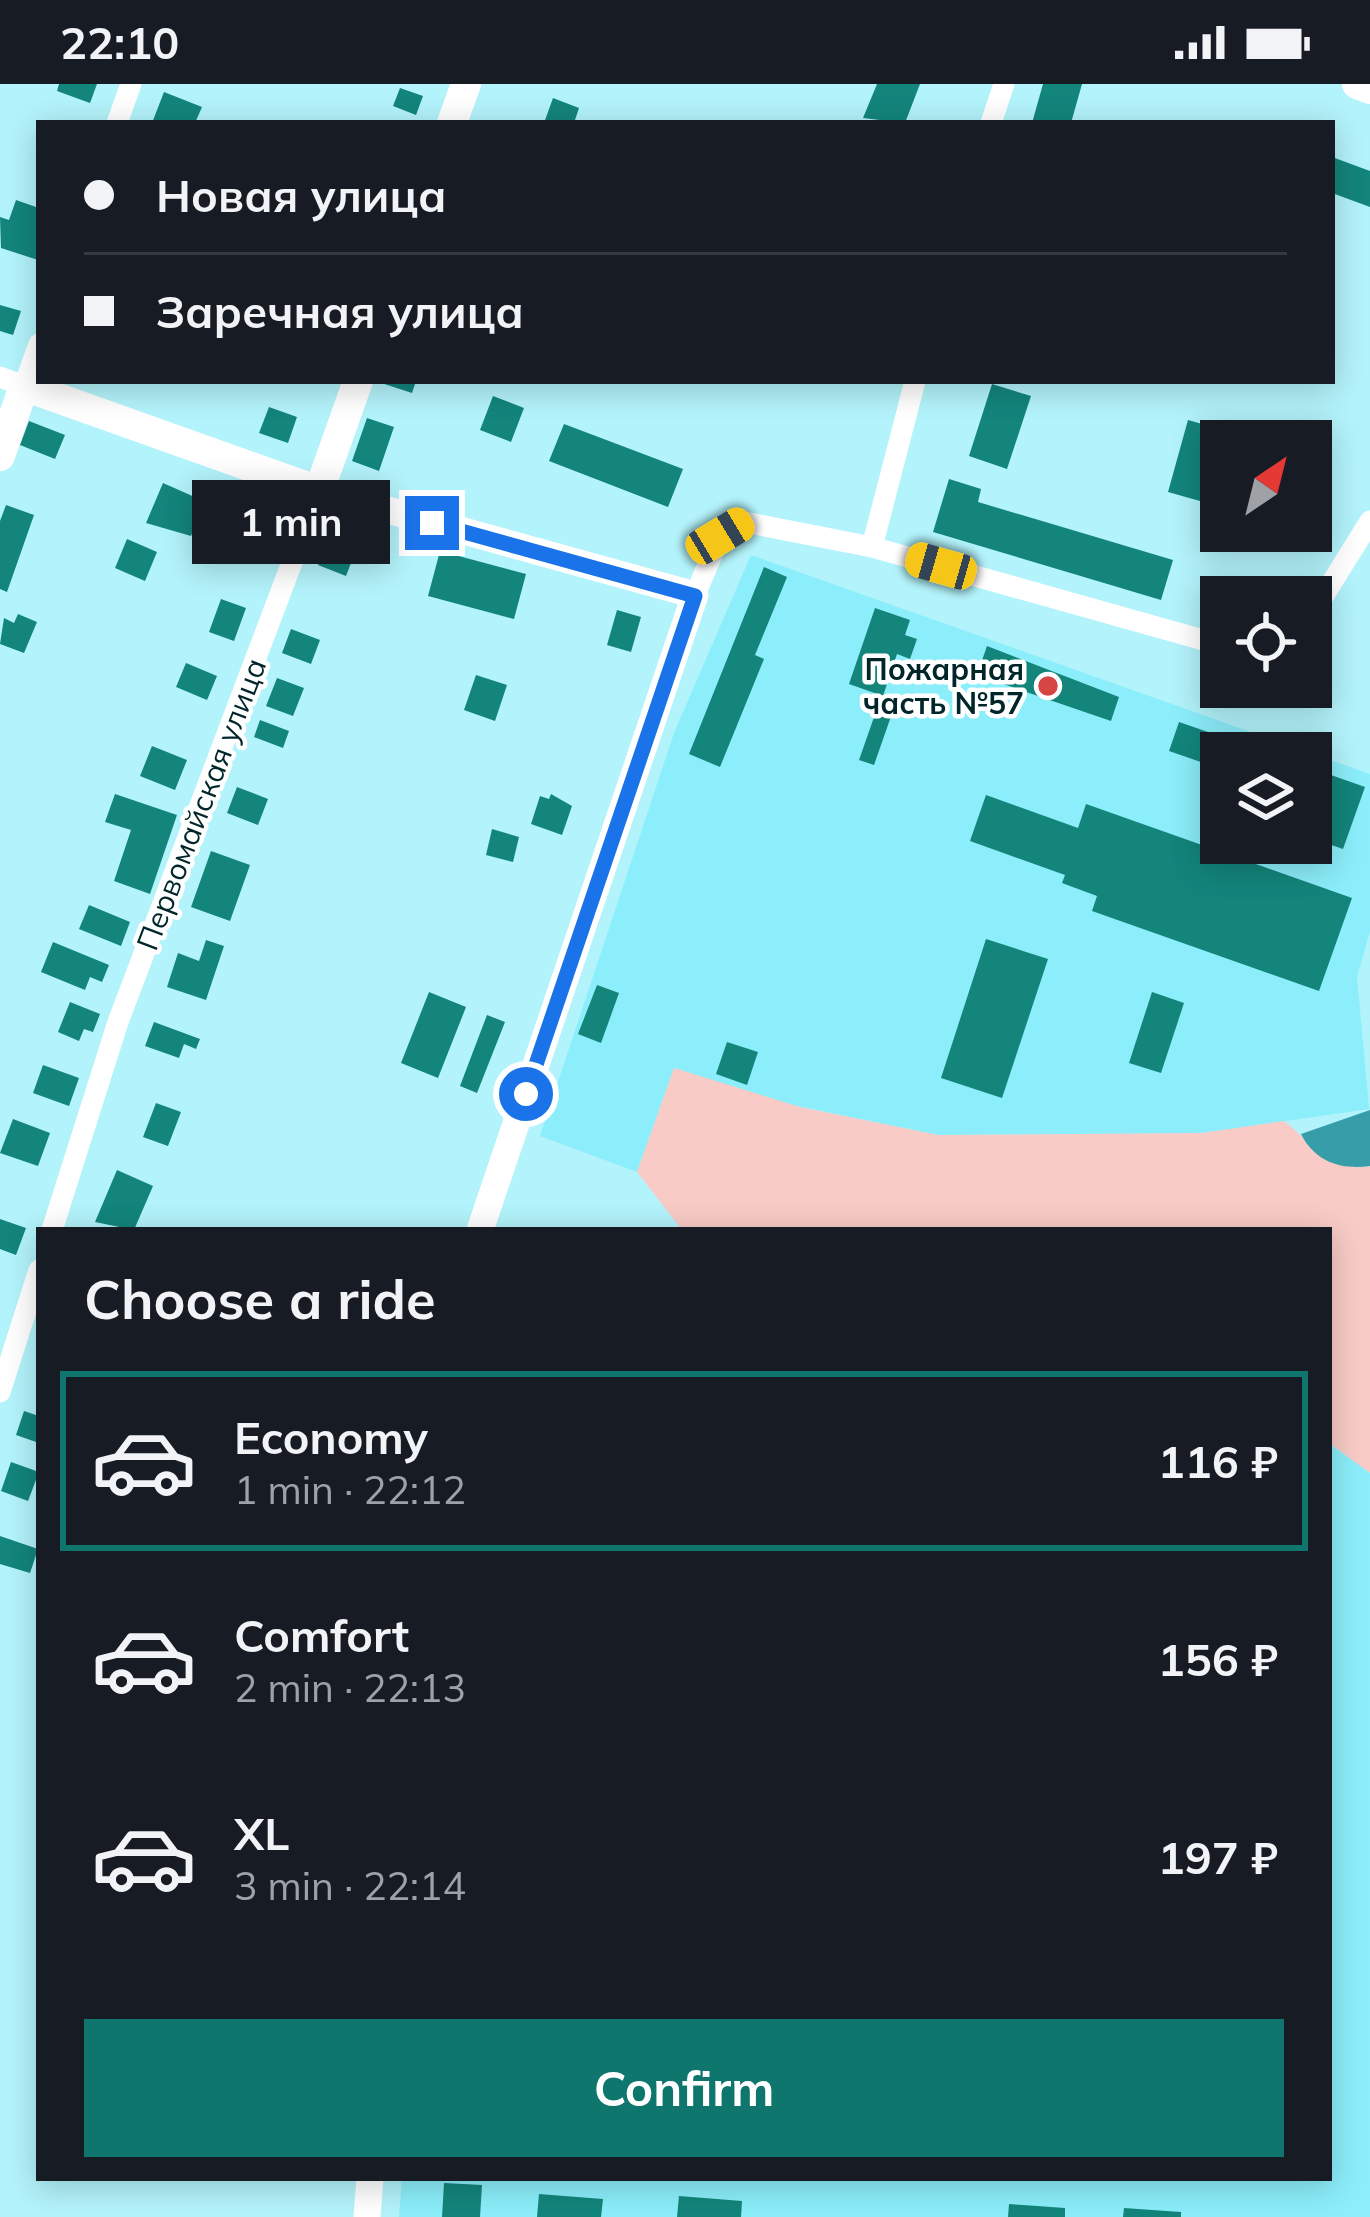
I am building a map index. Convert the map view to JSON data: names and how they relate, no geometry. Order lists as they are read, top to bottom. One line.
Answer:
{"streets":{"main road":["Первомайская улица"]},"places":["Пожарная часть №57"],"north":"top right","page":{"status":"22:10","banner":["Новая улица","Заречная улица"],"bubble":"1 min","heading":"Choose a ride","list":[{"name":"Economy","note":"1 min · 22:12","value":"116 ₽"},{"name":"Comfort","note":"2 min · 22:13","value":"156 ₽"},{"name":"XL","note":"3 min · 22:14","value":"197 ₽"}],"buttons":"Confirm"}}
